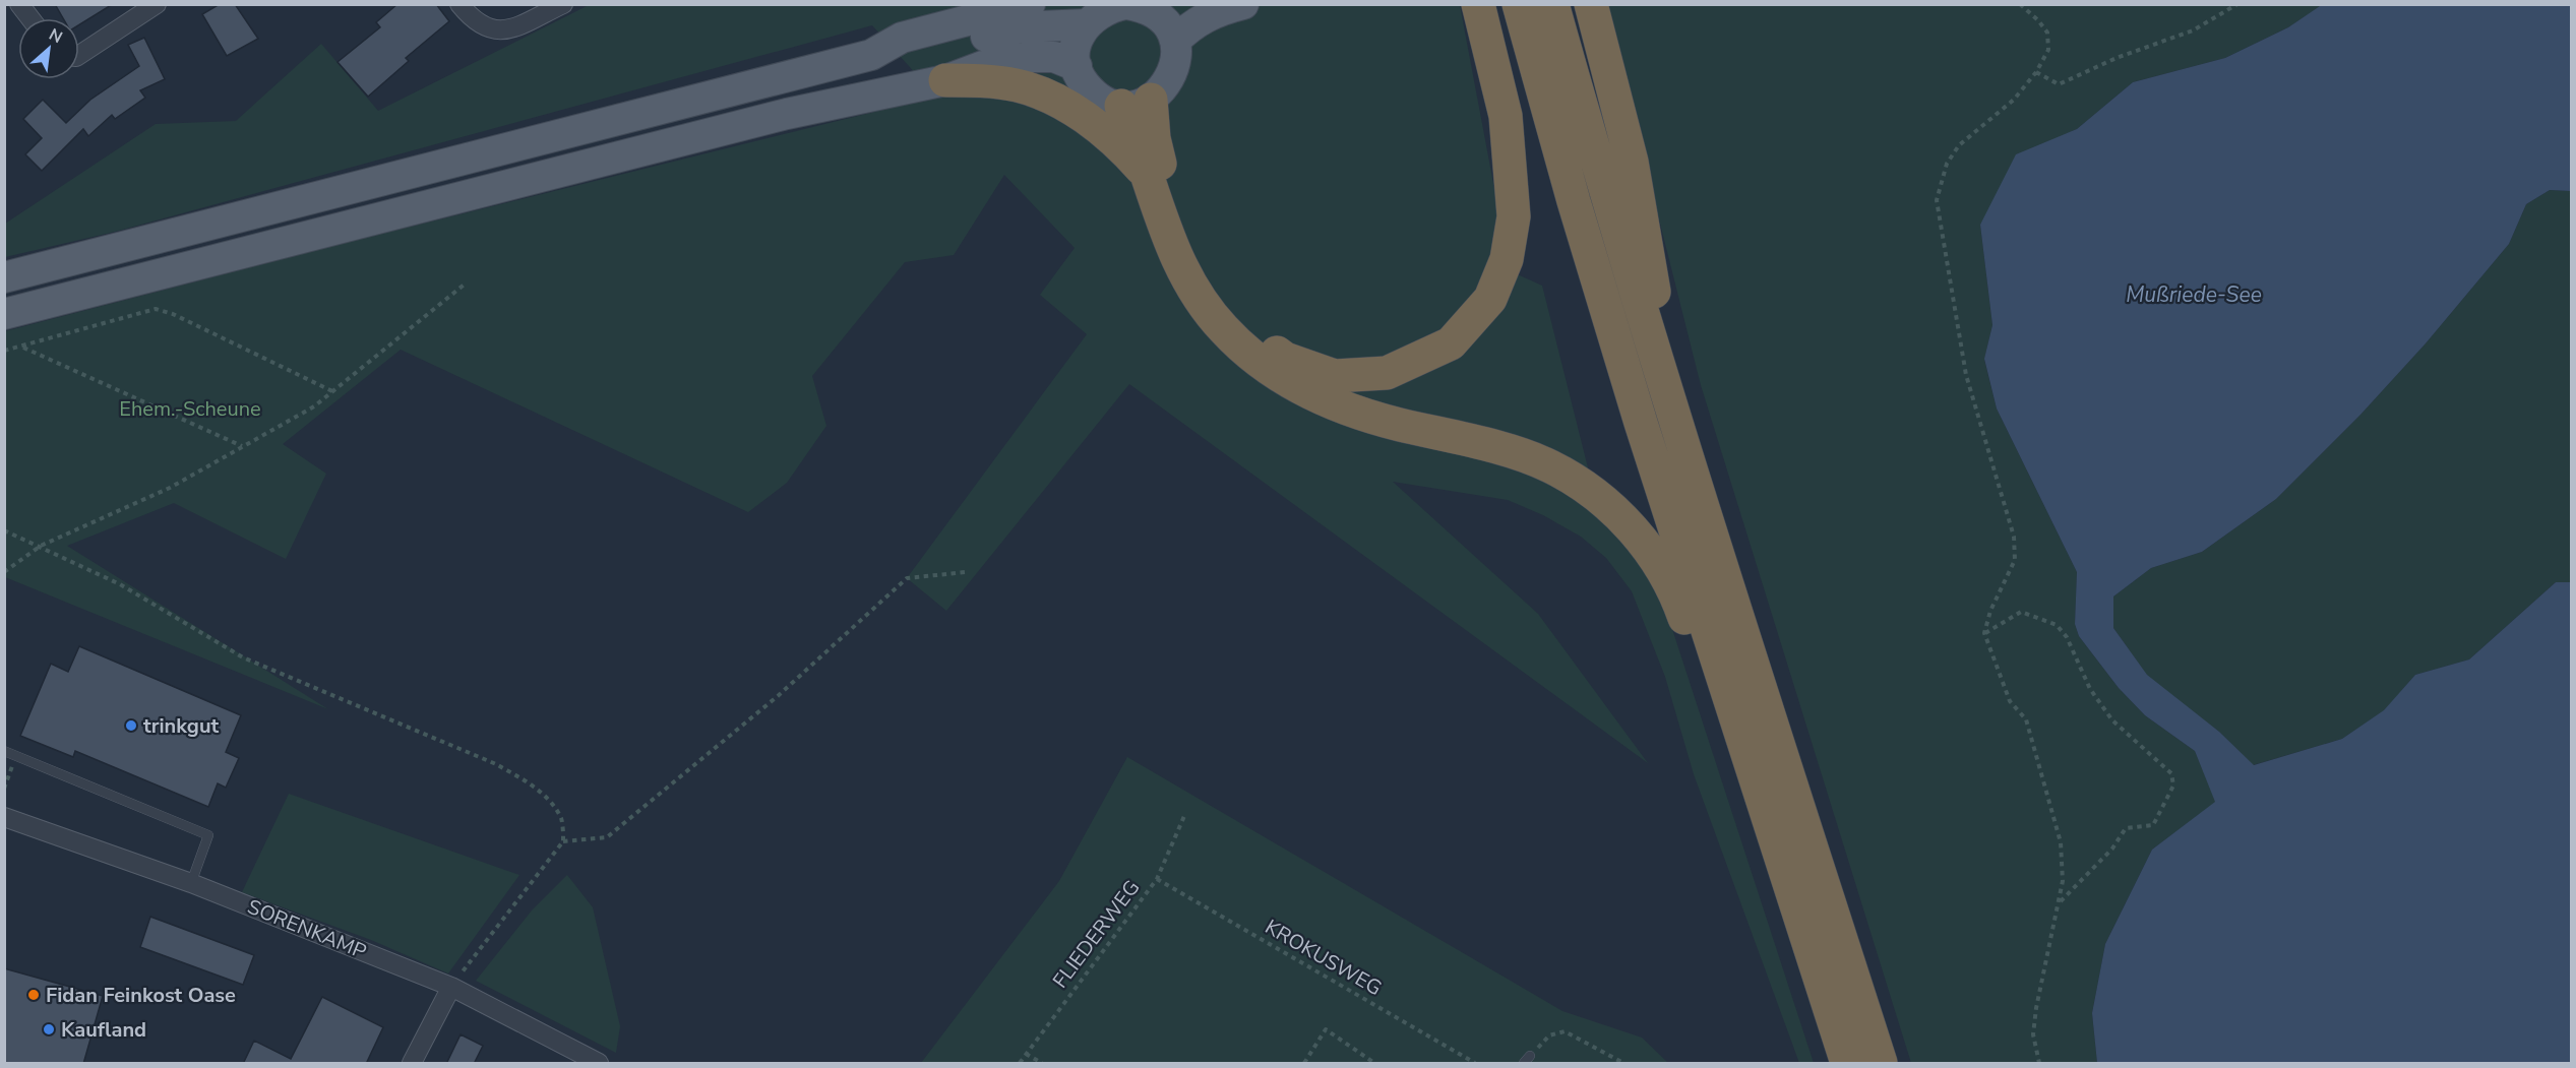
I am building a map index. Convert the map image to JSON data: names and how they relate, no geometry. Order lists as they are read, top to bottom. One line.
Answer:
{"streets":{"street":["SORENKAMP"],"path":["FLIEDERWEG","KROKUSWEG"]},"crossings":[["FLIEDERWEG","KROKUSWEG"]],"water":["Mußriede-See"],"parks":["Ehem.-Scheune"],"places":["trinkgut","Fidan Feinkost Oase","Kaufland"],"north":"top right"}
